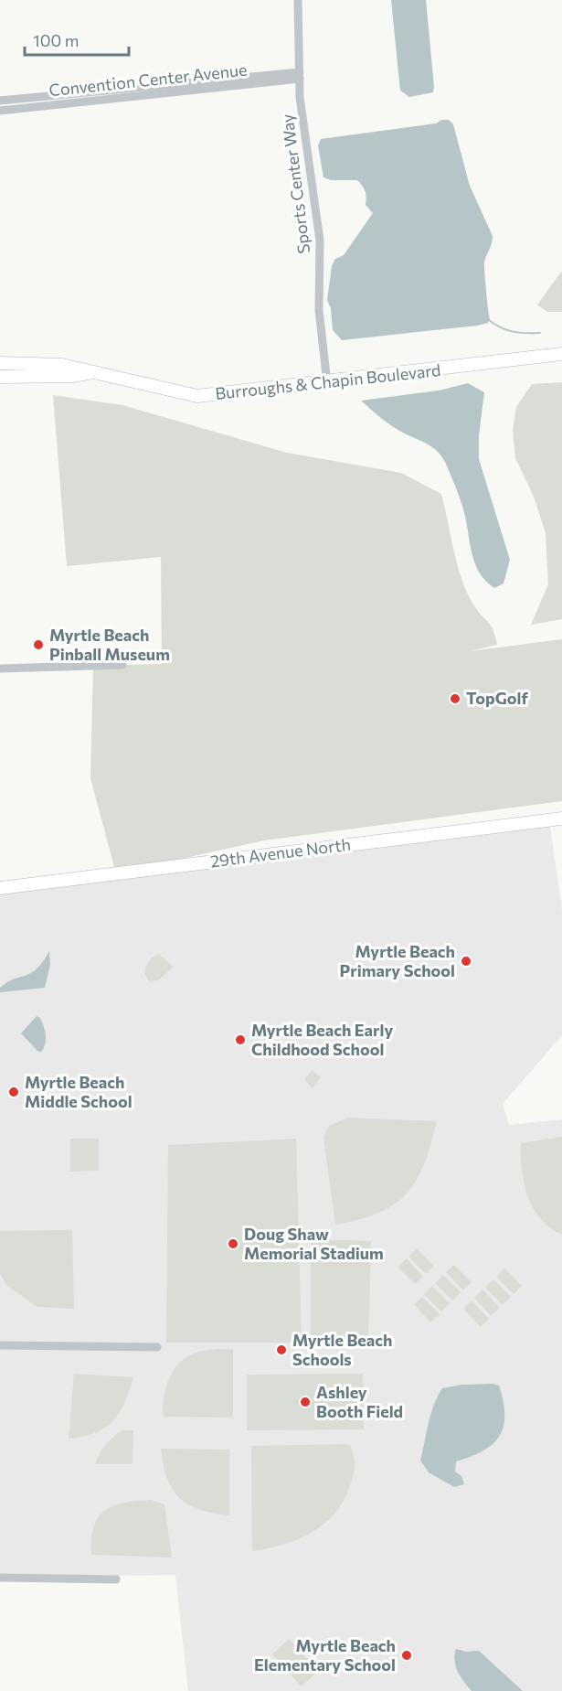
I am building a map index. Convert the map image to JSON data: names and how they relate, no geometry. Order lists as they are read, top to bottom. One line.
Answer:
{"streets":{"street":["Convention Center Avenue","Sports Center Way","Burroughs & Chapin Boulevard","29th Avenue North"]},"crossings":[["Convention Center Avenue","Sports Center Way"],["Sports Center Way","Burroughs & Chapin Boulevard"]],"places":["Myrtle Beach Pinball Museum","TopGolf","Myrtle Beach Primary School","Myrtle Beach Early Childhood School","Myrtle Beach Middle School","Doug Shaw Memorial Stadium","Myrtle Beach Schools","Ashley Booth Field","Myrtle Beach Elementary School"],"scale_bar":"100 m"}
